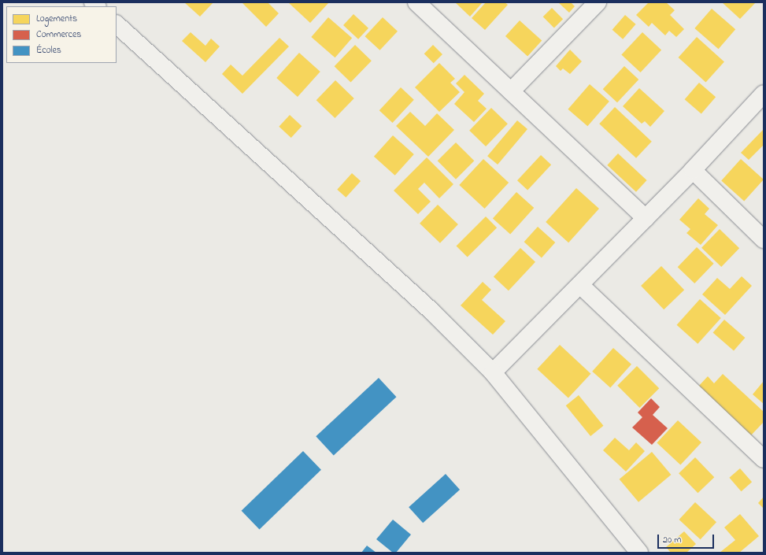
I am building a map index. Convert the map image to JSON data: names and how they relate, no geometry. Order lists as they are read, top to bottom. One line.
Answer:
{"legend":["Logements","Commerces","Écoles"],"scale_bar":"20 m"}
